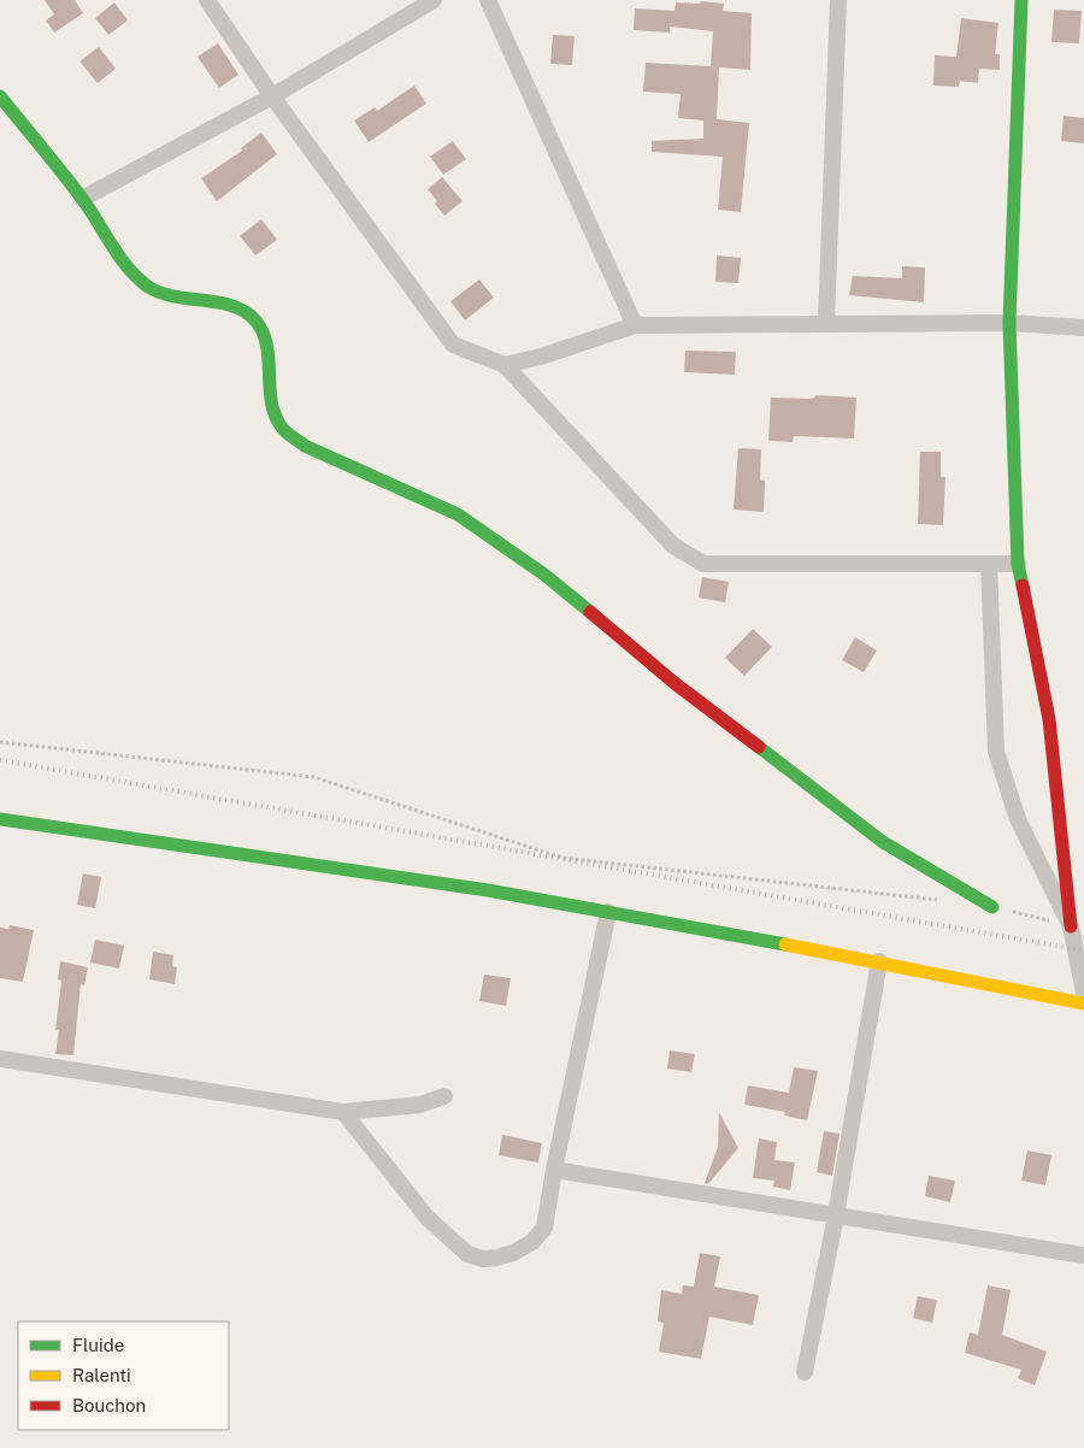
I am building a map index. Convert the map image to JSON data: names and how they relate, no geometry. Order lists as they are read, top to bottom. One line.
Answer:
{"legend":["Fluide","Ralenti","Bouchon"]}
